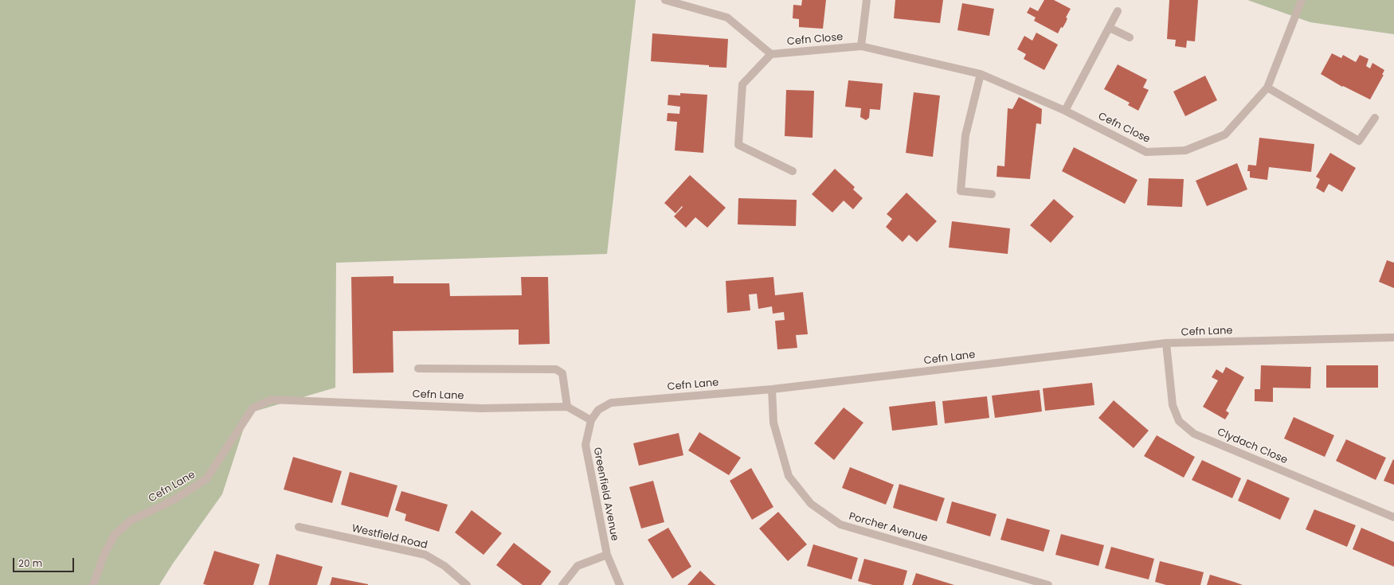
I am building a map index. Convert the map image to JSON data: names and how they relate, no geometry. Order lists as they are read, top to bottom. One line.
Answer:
{"streets":{"street":["Cefn Close","Cefn Lane","Clydach Close","Greenfield Avenue","Porcher Avenue","Westfield Road"]},"crossings":[["Cefn Lane","Clydach Close"],["Cefn Lane","Greenfield Avenue"],["Cefn Lane","Porcher Avenue"]],"scale_bar":"20 m"}
